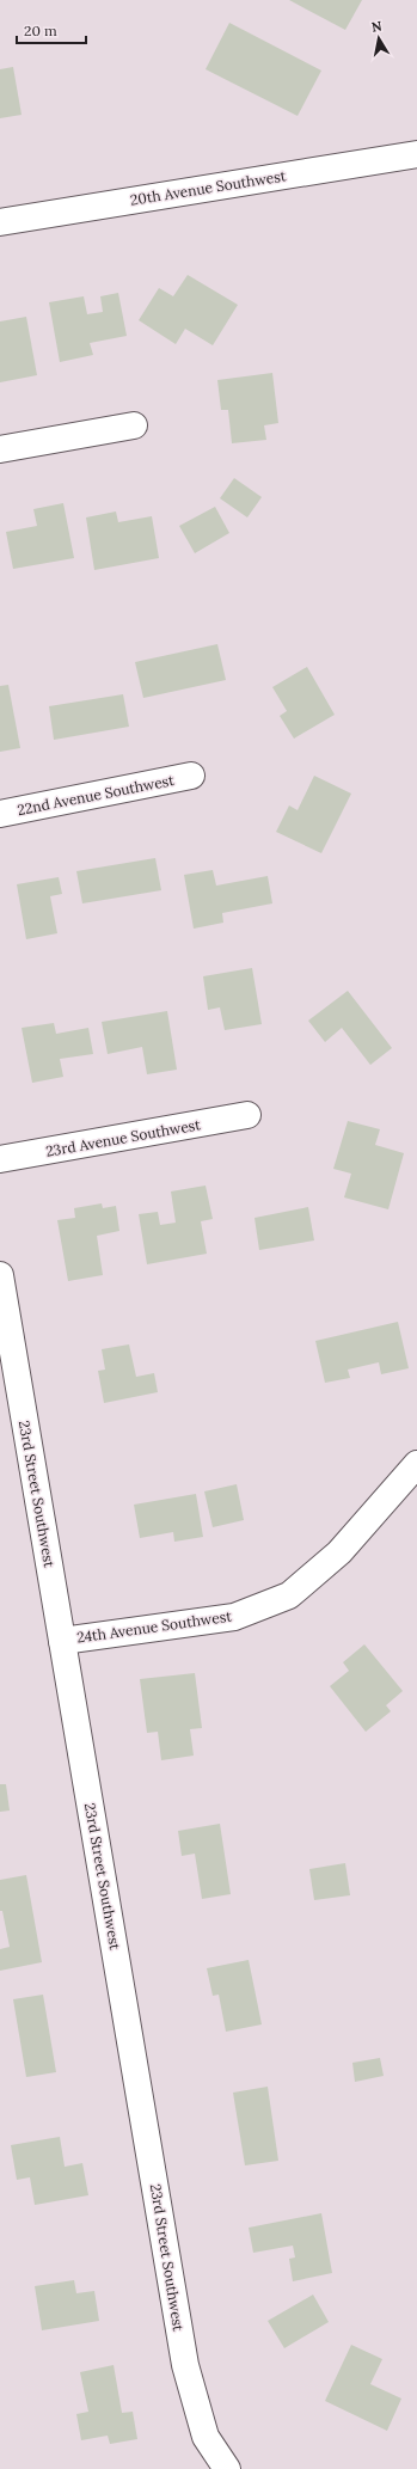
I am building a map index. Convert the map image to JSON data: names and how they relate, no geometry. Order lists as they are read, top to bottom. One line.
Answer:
{"streets":{"street":["20th Avenue Southwest","22nd Avenue Southwest","23rd Avenue Southwest","23rd Street Southwest","24th Avenue Southwest"]},"crossings":[["23rd Street Southwest","24th Avenue Southwest"]],"scale_bar":"20 m","north":"top"}
